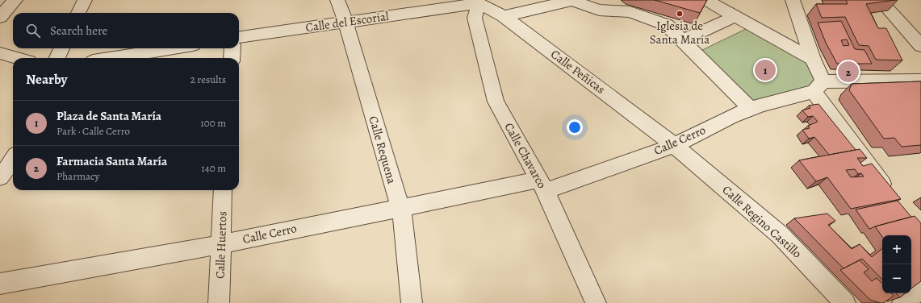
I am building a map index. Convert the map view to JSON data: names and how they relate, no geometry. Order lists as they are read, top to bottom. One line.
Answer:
{"streets":{"street":["Calle del Escorial","Calle Peñicas","Calle Cerro","Calle Requena","Calle Chavarco","Calle Regino Castillo","Calle Huertos"]},"crossings":[["Calle del Escorial","Calle Peñicas"],["Calle del Escorial","Calle Requena"],["Calle del Escorial","Calle Chavarco"],["Calle Peñicas","Calle Cerro"],["Calle Peñicas","Calle Chavarco"],["Calle Peñicas","Calle Regino Castillo"],["Calle Cerro","Calle Requena"],["Calle Cerro","Calle Chavarco"],["Calle Cerro","Calle Regino Castillo"],["Calle Cerro","Calle Huertos"]],"places":["Iglesia de Santa María"],"page":{"search":"Search here","pins":["1","2"],"heading":["Nearby","2 results"],"list":[{"mark":"1","name":"Plaza de Santa María","note":"Park · Calle Cerro","value":"100 m"},{"mark":"2","name":"Farmacia Santa María","note":"Pharmacy","value":"140 m"}],"map_buttons":["+","−"]}}
